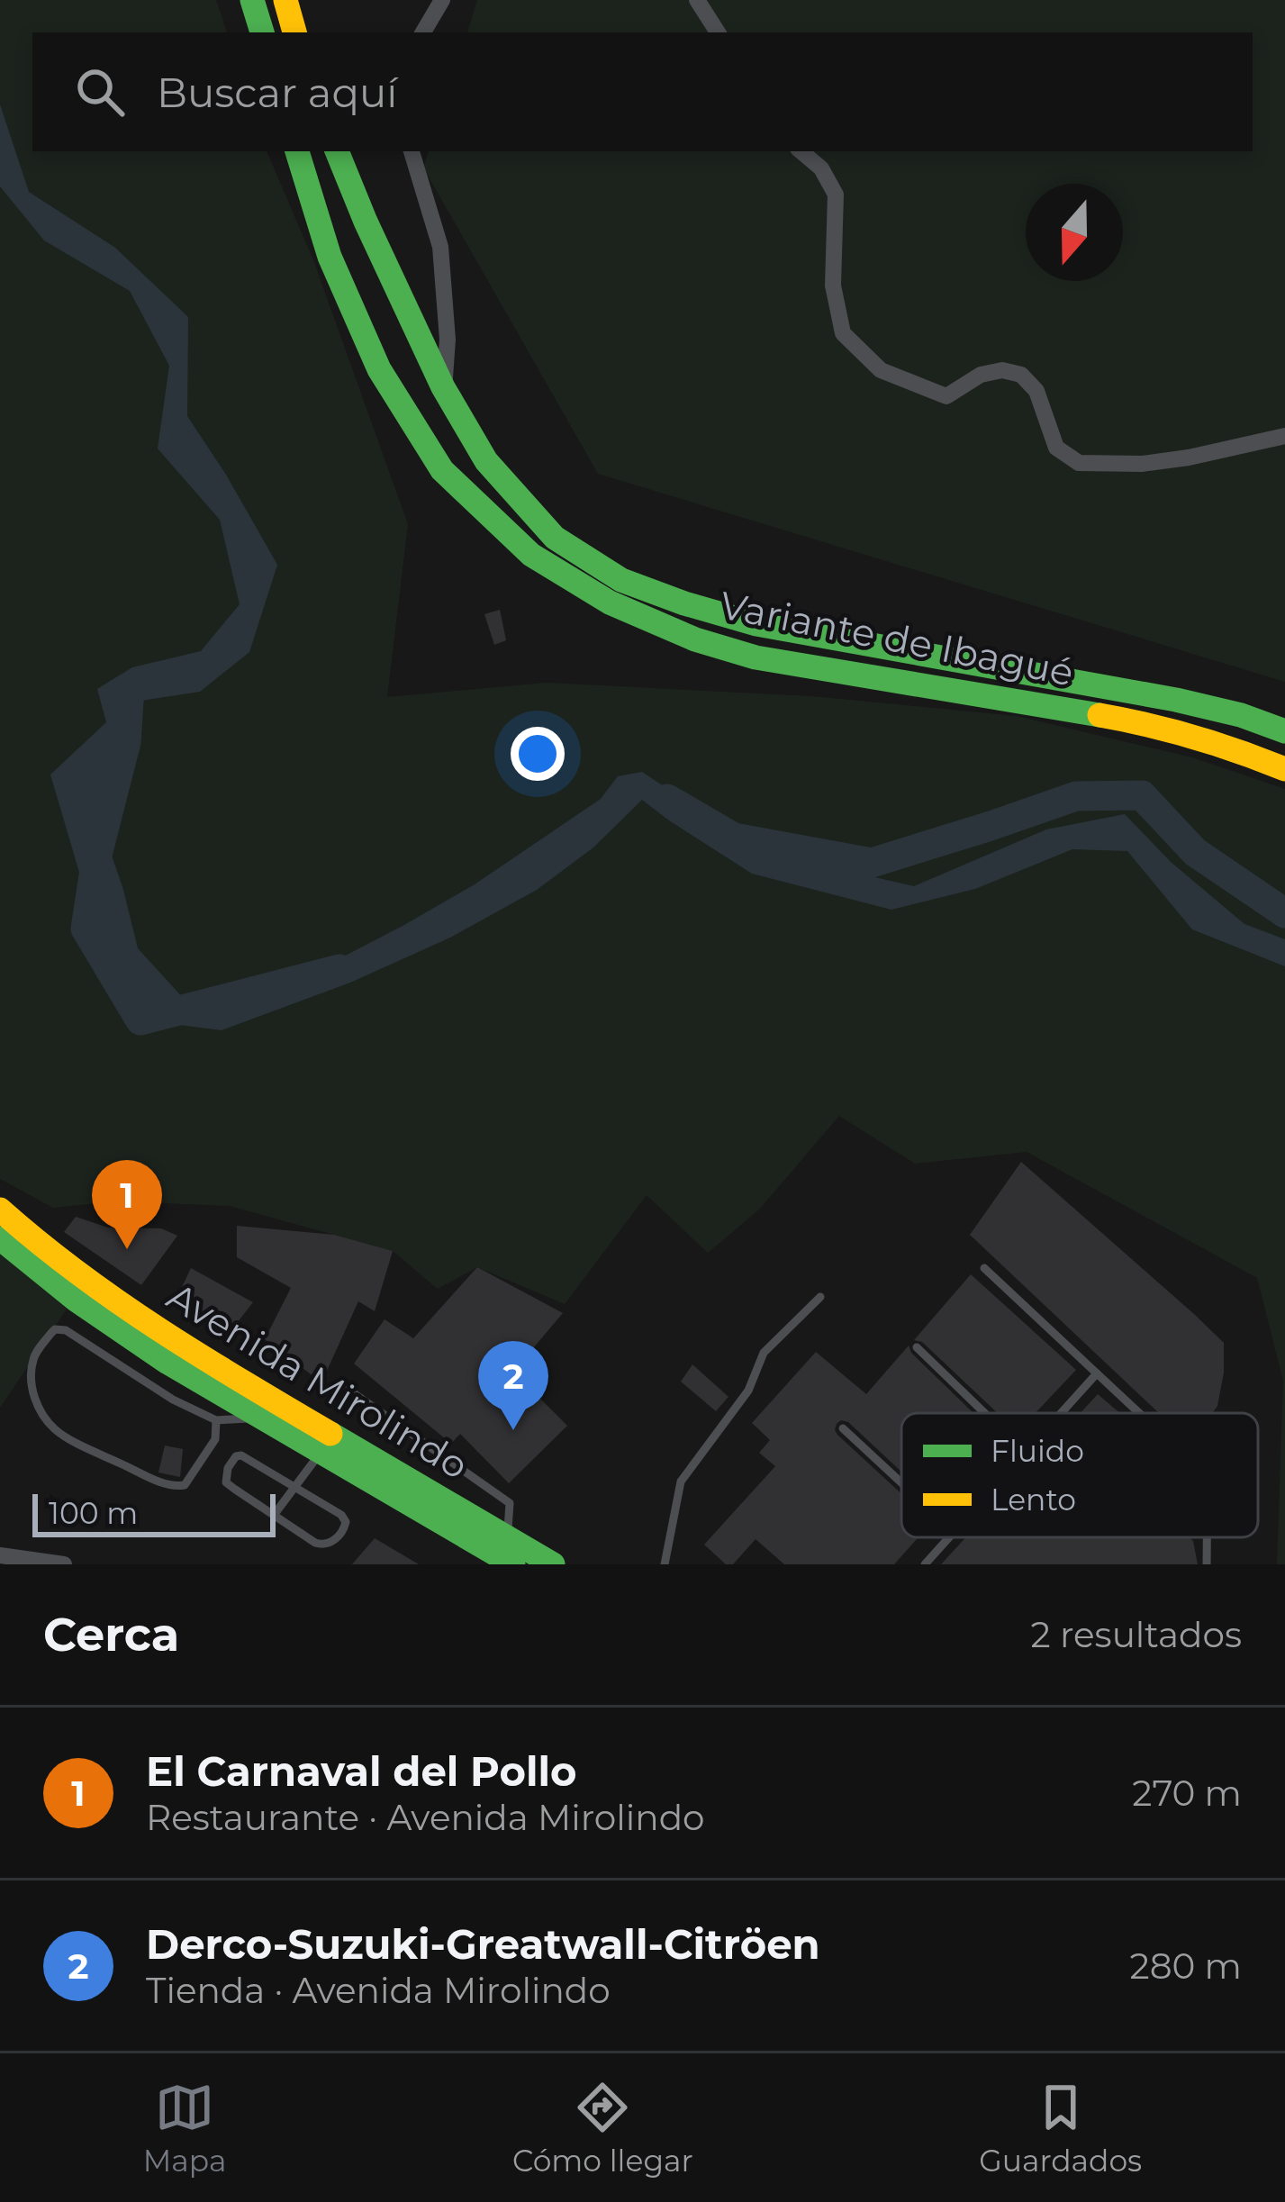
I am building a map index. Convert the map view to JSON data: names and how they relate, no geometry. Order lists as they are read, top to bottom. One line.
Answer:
{"streets":{"main road":["Variante de Ibagué","Avenida Mirolindo"]},"legend":["Fluido","Lento"],"scale_bar":"100 m","north":"bottom","page":{"search":"Buscar aquí","pins":["1","2"],"scale":"100 m","heading":["Cerca","2 resultados"],"list":[{"mark":"1","name":"El Carnaval del Pollo","note":"Restaurante · Avenida Mirolindo","value":"270 m"},{"mark":"2","name":"Derco-Suzuki-Greatwall-Citröen","note":"Tienda · Avenida Mirolindo","value":"280 m"}],"nav":["Mapa","Cómo llegar","Guardados"]}}
